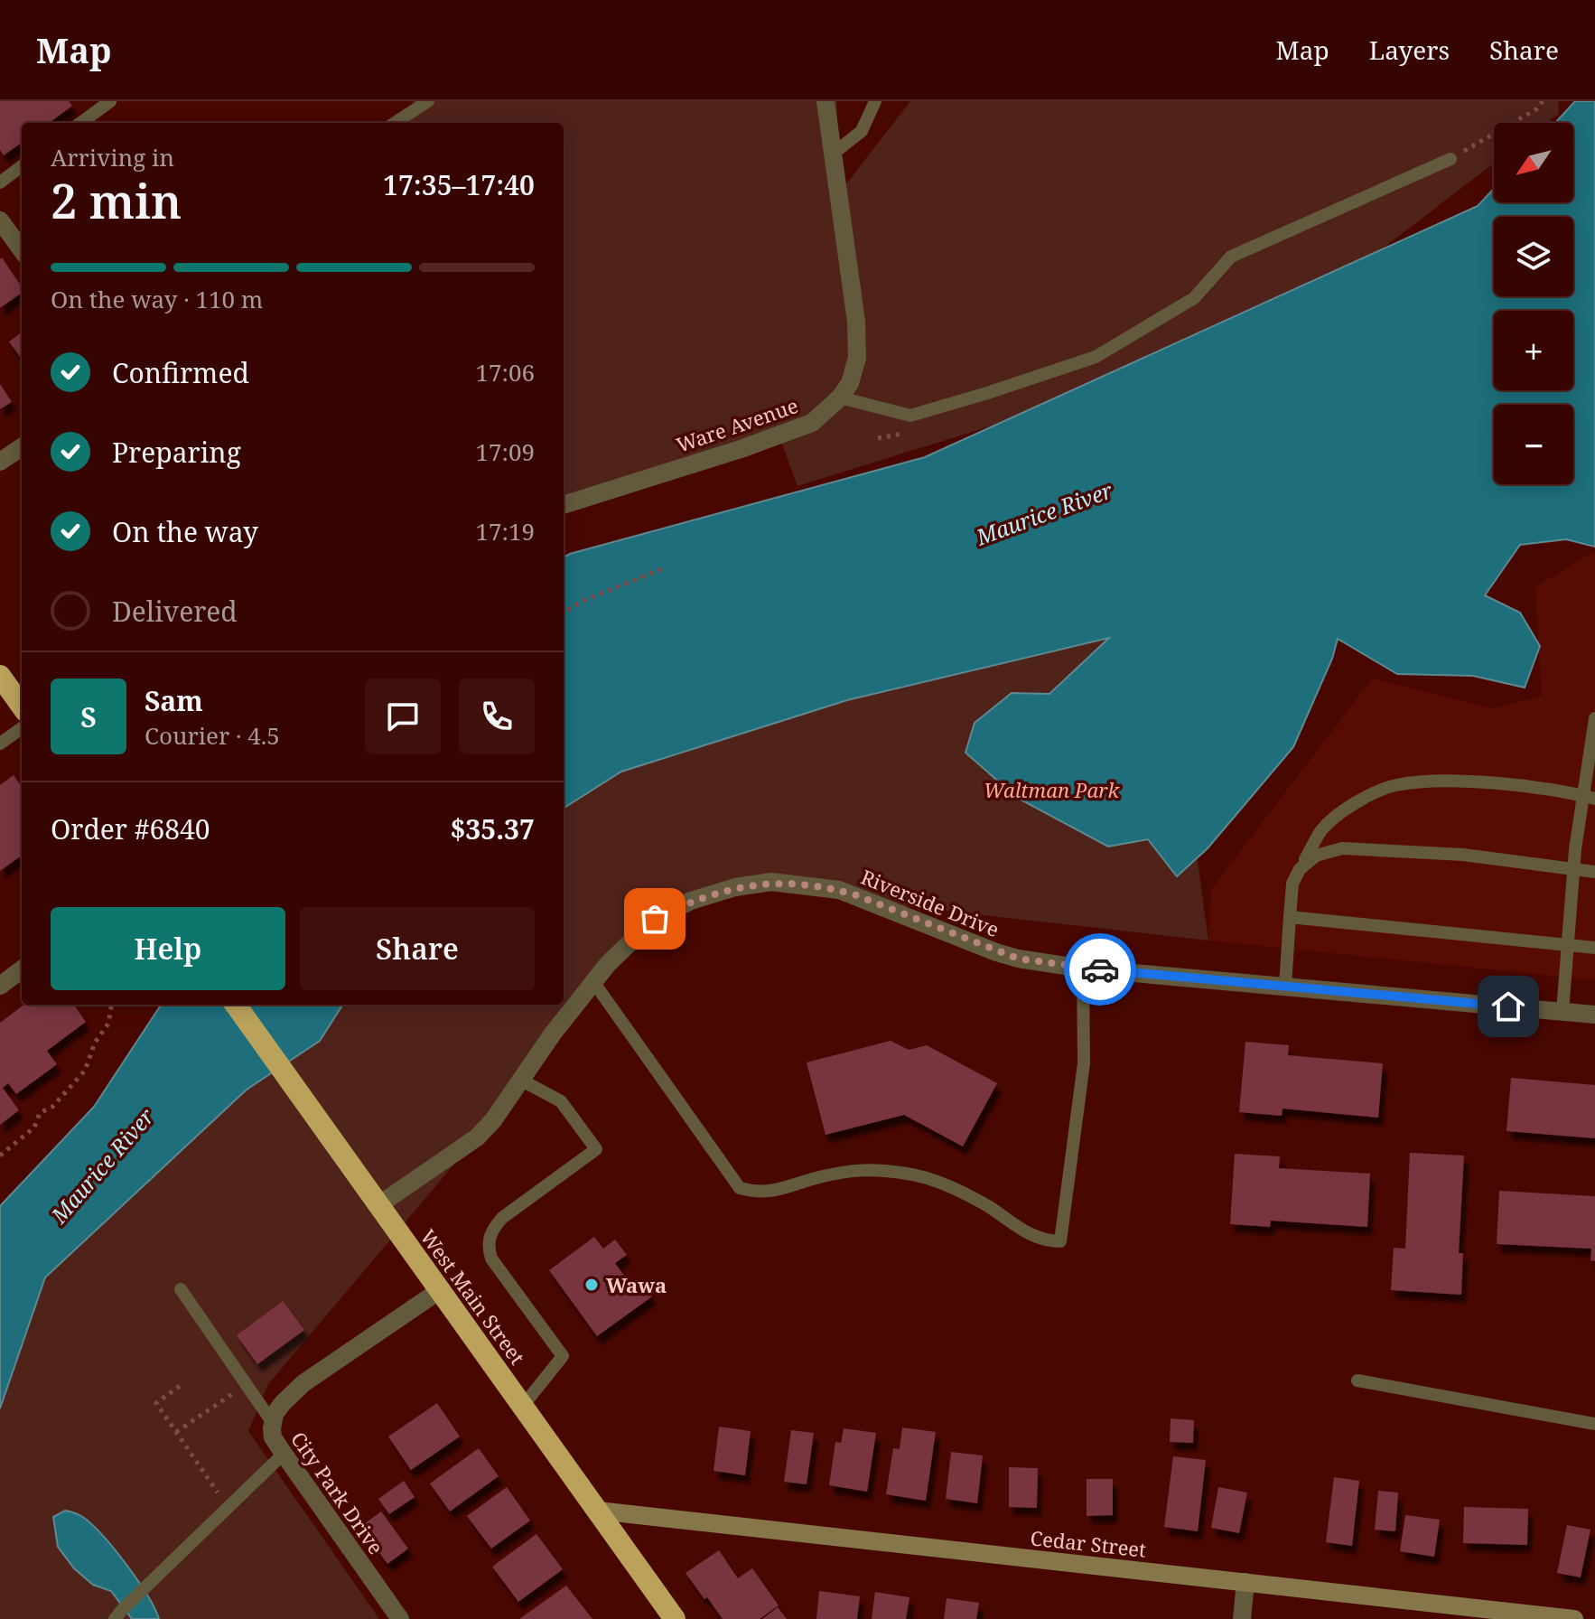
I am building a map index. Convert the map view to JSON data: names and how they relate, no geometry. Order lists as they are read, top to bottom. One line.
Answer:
{"streets":{"highway":["West Main Street"],"main road":["Cedar Street"],"street":["Ware Avenue","Riverside Drive","City Park Drive"]},"crossings":[["Riverside Drive","West Main Street"],["West Main Street","City Park Drive"],["West Main Street","Cedar Street"]],"water":["Maurice River"],"parks":["Waltman Park"],"places":["Wawa"],"north":"bottom left","page":{"header":"Map","nav":["Map","Layers","Share"],"map_buttons":["+","−"],"heading":["2 min","Arriving in","17:35–17:40"],"panel":["Sam","Courier · 4.5","Order #6840","$35.37"],"bar":"On the way · 110 m","list":[["Confirmed","17:06"],["Preparing","17:09"],["On the way","17:19"],"Delivered"],"round":"S","buttons":["Help","Share"]}}
